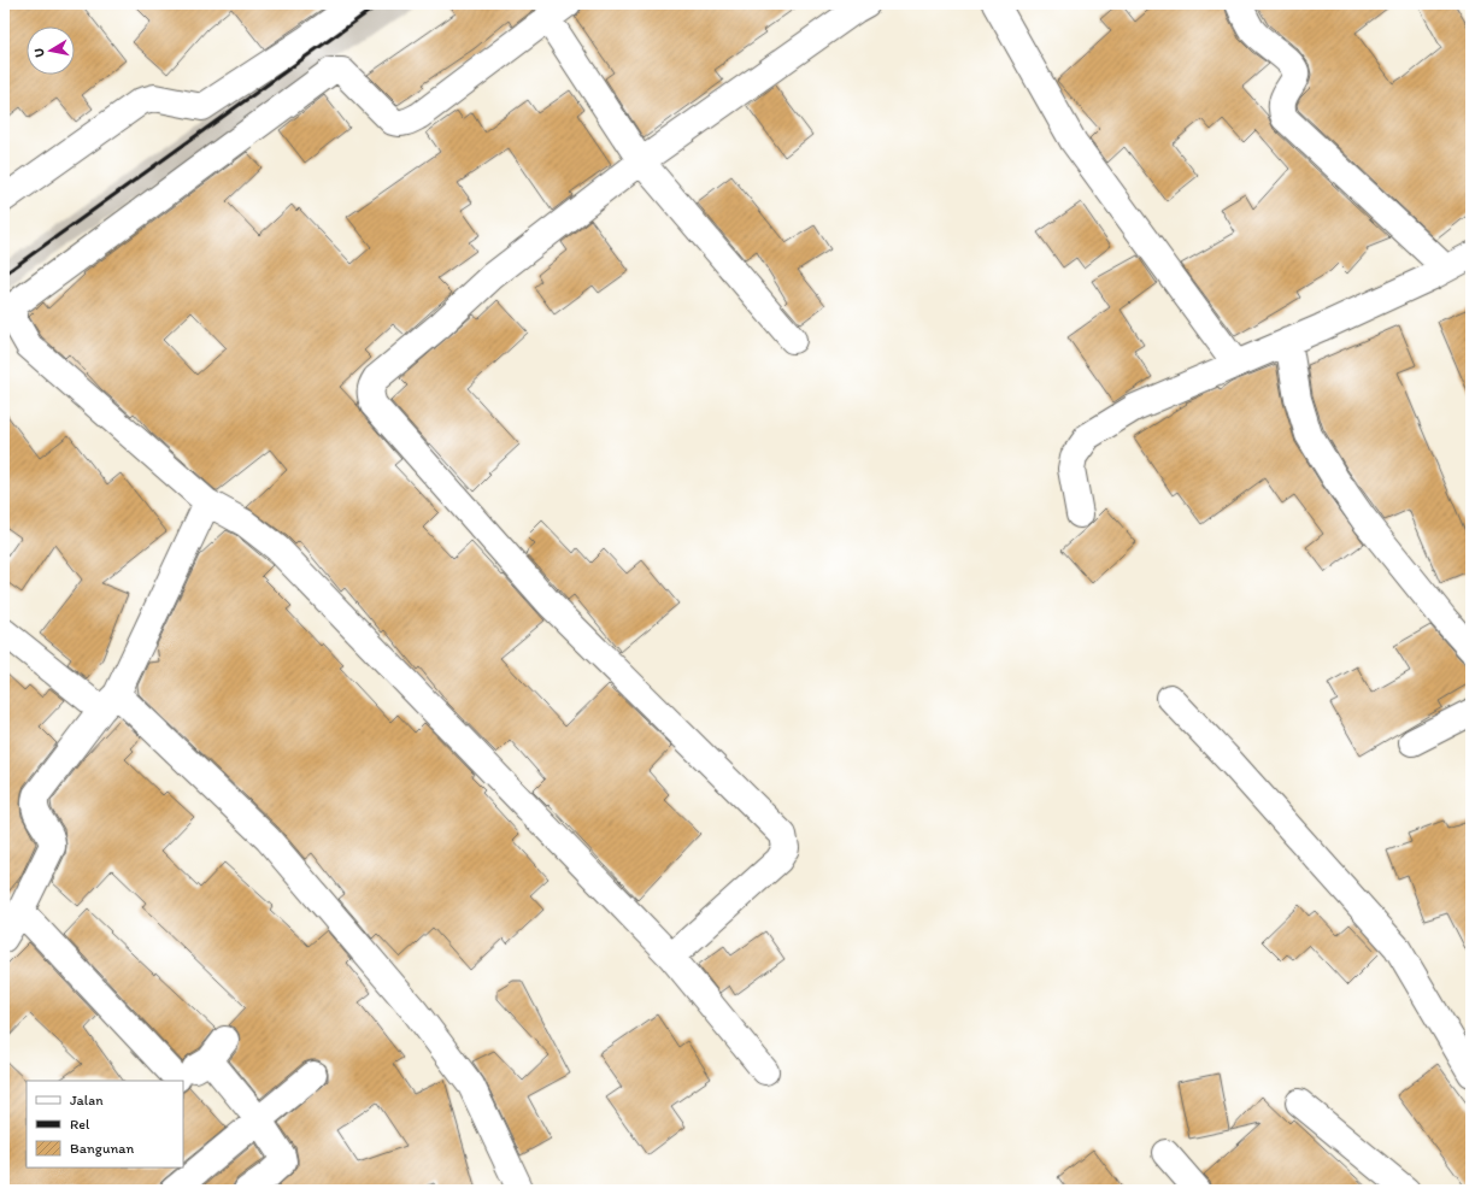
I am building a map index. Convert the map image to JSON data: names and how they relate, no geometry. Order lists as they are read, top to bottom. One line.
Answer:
{"legend":["Jalan","Rel","Bangunan"],"north":"left"}
